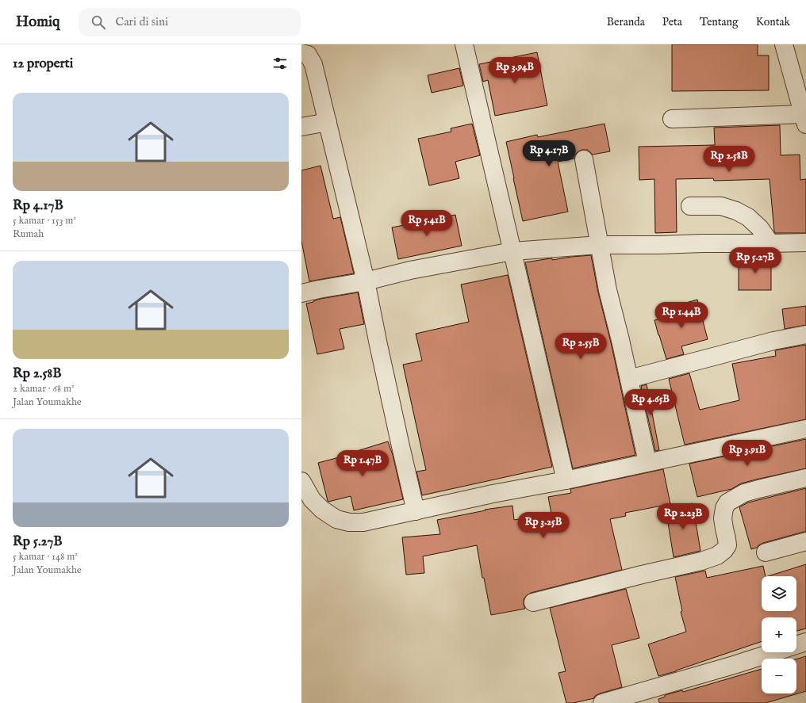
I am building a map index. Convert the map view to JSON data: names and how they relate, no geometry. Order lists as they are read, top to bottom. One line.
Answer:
{"page":{"header":"Homiq","search":"Cari di sini","nav":["Beranda","Peta","Tentang","Kontak"],"heading":"12 properti","price":["Rp 3.94B","Rp 4.17B","Rp 2.58B","Rp 5.41B","Rp 5.27B","Rp 1.44B","Rp 2.55B","Rp 4.65B","Rp 3.91B","Rp 1.47B","Rp 2.23B","Rp 3.25B"],"list":[{"name":"Rp 4.17B","note":"5 kamar · 153 m² · Rumah"},{"name":"Rp 2.58B","note":"2 kamar · 68 m² · Jalan Youmakhe"},{"name":"Rp 5.27B","note":"5 kamar · 148 m² · Jalan Youmakhe"}],"map_buttons":["+","−"]}}
